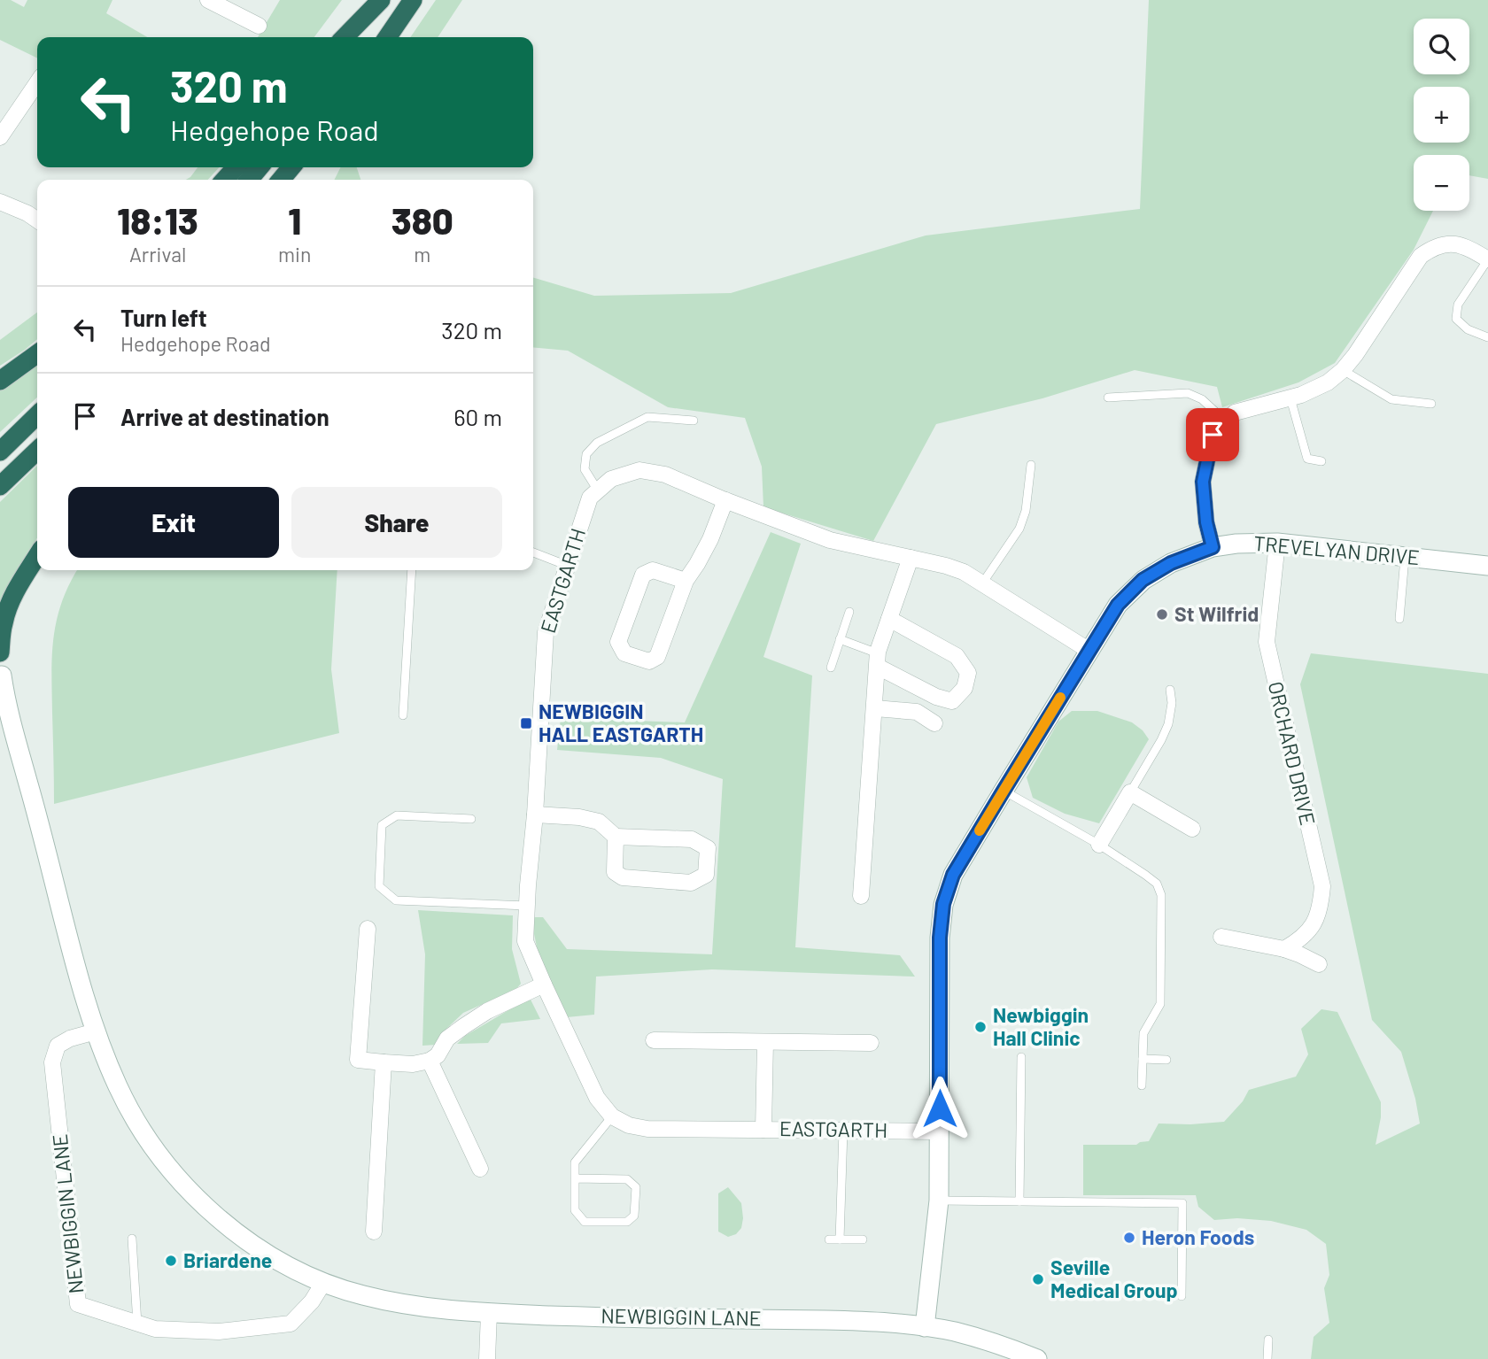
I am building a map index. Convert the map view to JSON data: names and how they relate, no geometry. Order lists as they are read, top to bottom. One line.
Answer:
{"streets":{"street":["TREVELYAN DRIVE","EASTGARTH","ORCHARD DRIVE","NEWBIGGIN LANE"]},"crossings":[["TREVELYAN DRIVE","EASTGARTH"],["TREVELYAN DRIVE","ORCHARD DRIVE"],["TREVELYAN DRIVE","NEWBIGGIN LANE"]],"places":{"other":["St Wilfrid","Newbiggin Hall Clinic","Heron Foods","Briardene","Seville Medical Group"],"transit":["NEWBIGGIN HALL EASTGARTH"]},"page":{"map_buttons":["+","−"],"turn":["320 m","Hedgehope Road"],"eta":["18:13","Arrival","1","min","380","m"],"list":[{"name":"Turn left","note":"Hedgehope Road","value":"320 m"},{"name":"Arrive at destination","value":"60 m"}],"buttons":["Exit","Share"]}}
